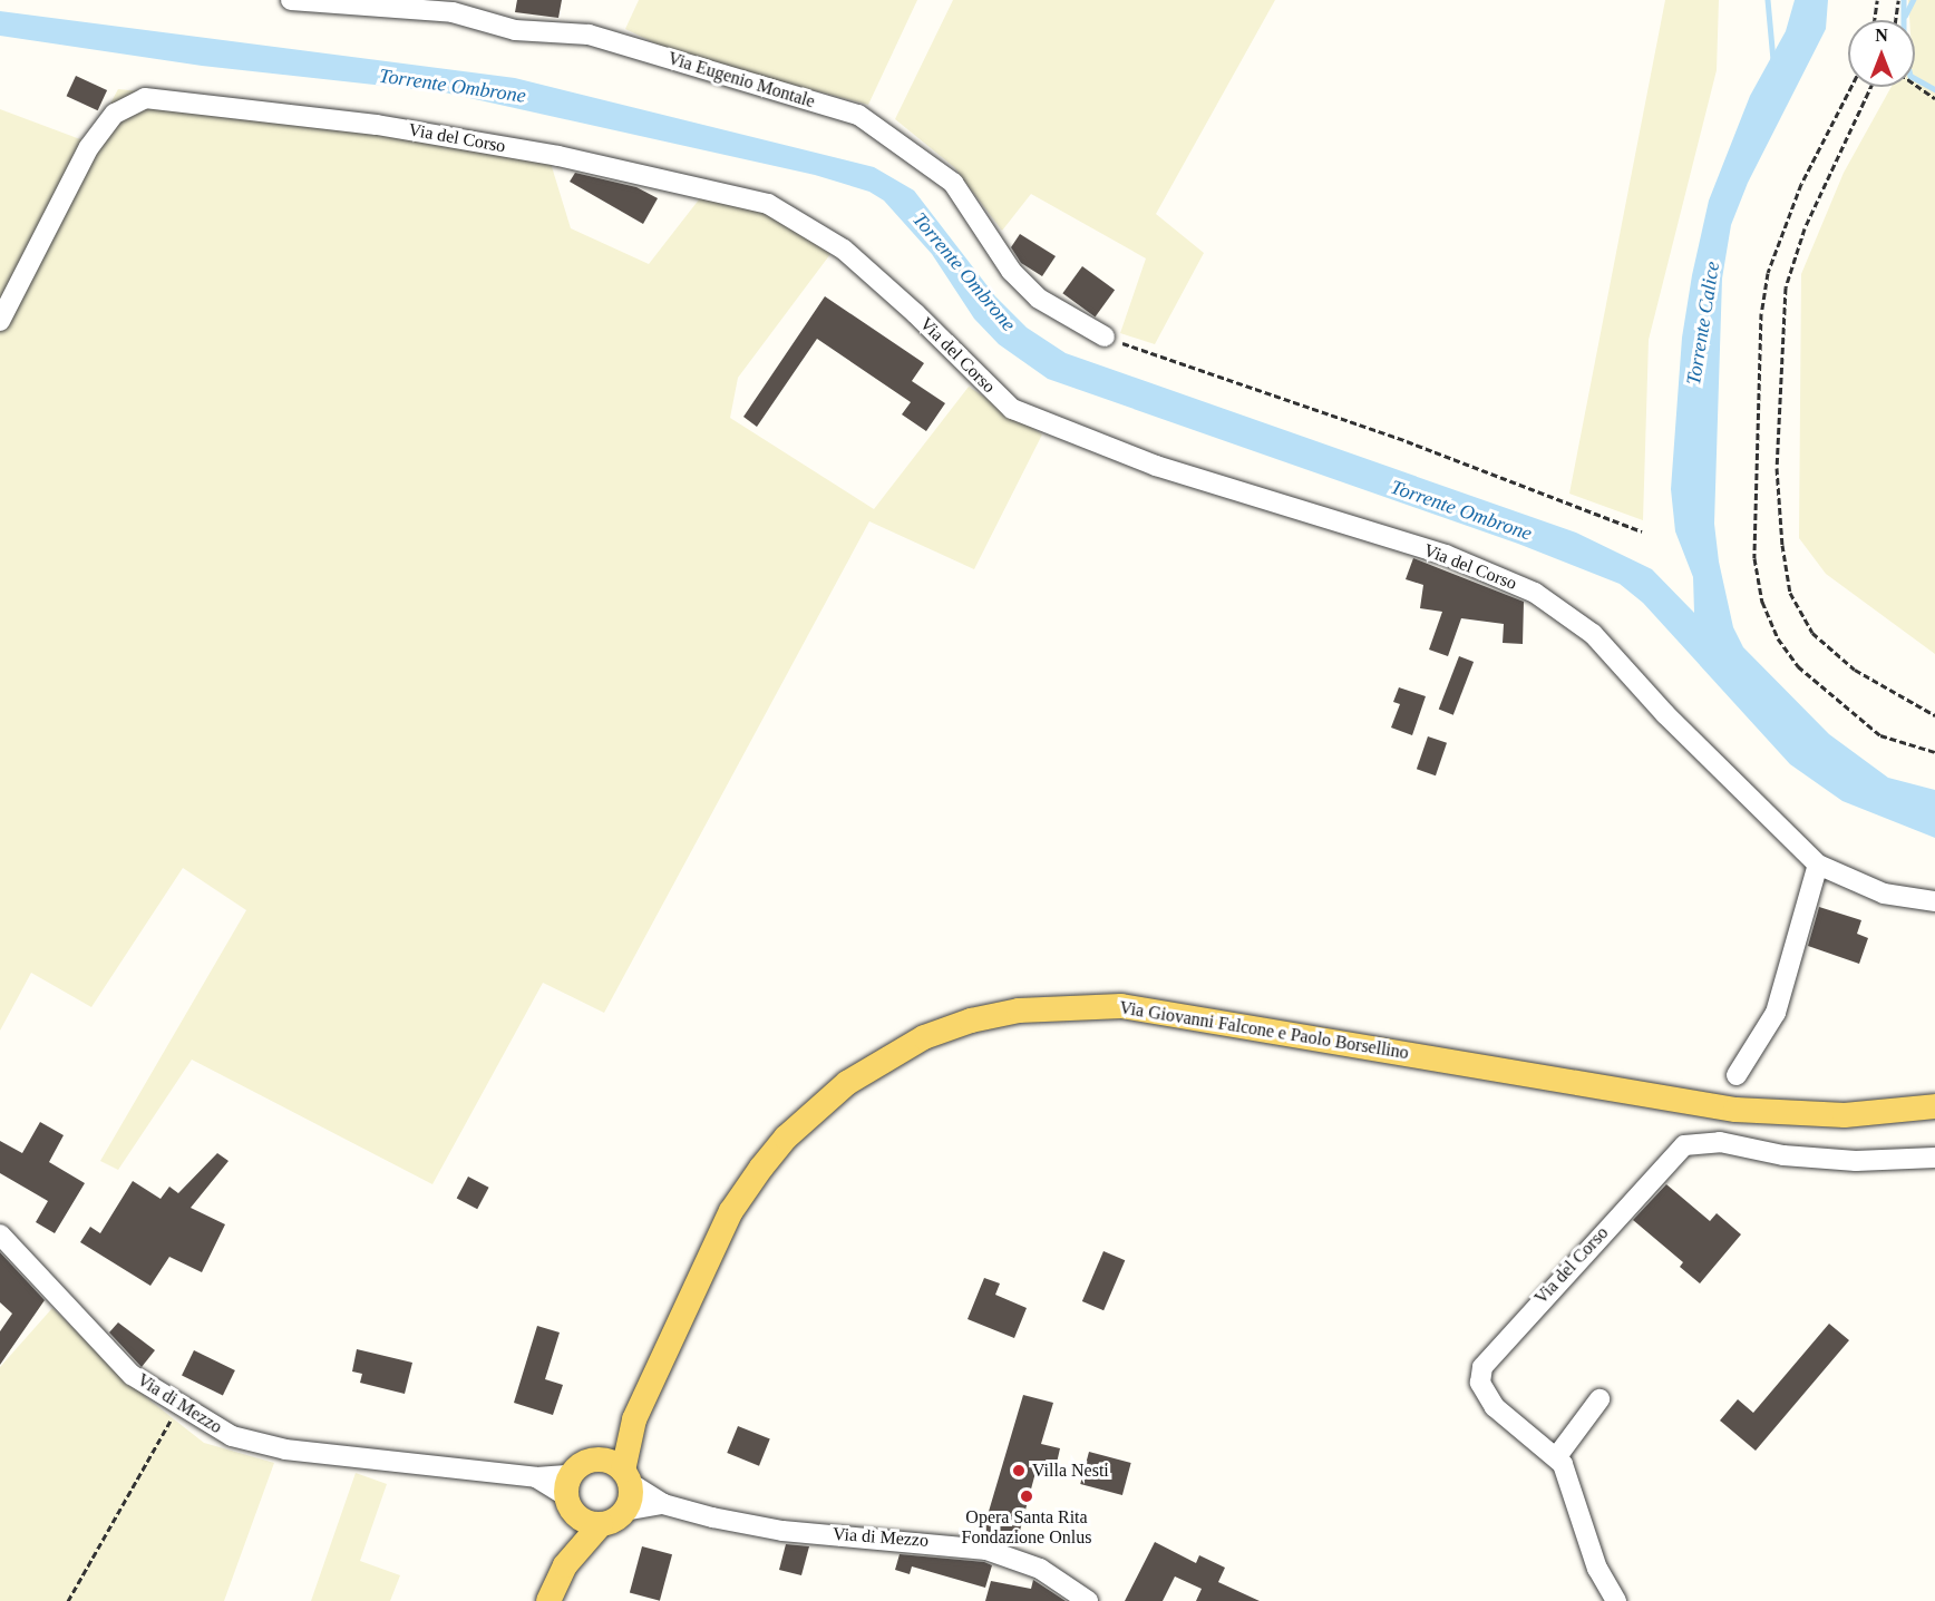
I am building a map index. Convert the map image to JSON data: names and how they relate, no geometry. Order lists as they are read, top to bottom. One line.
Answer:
{"streets":{"main road":["Via Giovanni Falcone e Paolo Borsellino"],"street":["Via Eugenio Montale","Via del Corso","Via di Mezzo"]},"crossings":[["Via Giovanni Falcone e Paolo Borsellino","Via di Mezzo"]],"water":["Torrente Ombrone","Torrente Calice"],"places":["Villa Nesti","Opera Santa Rita Fondazione Onlus"],"north":"top"}
